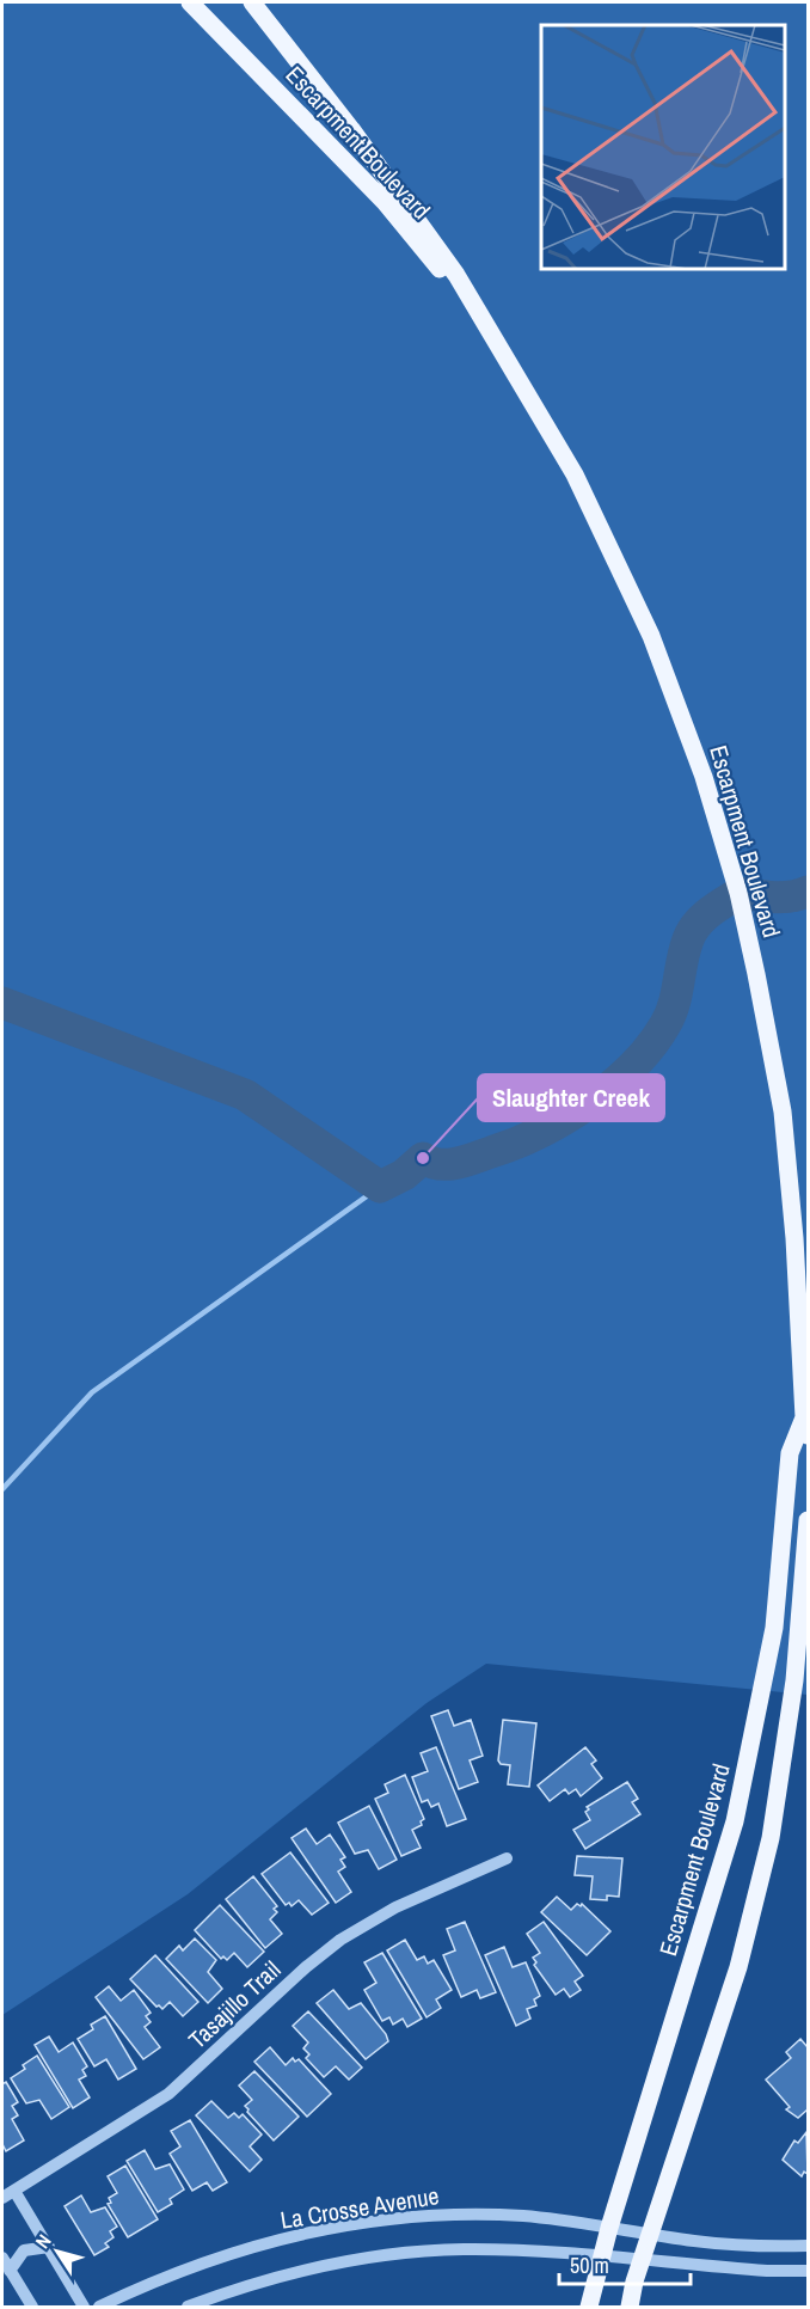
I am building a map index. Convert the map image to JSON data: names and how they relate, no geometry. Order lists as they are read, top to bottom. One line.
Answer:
{"streets":{"main road":["Escarpment Boulevard"],"street":["Tasajillo Trail","La Crosse Avenue"]},"crossings":[["Escarpment Boulevard","La Crosse Avenue"]],"places":["Slaughter Creek"],"scale_bar":"50 m","north":"top left"}
